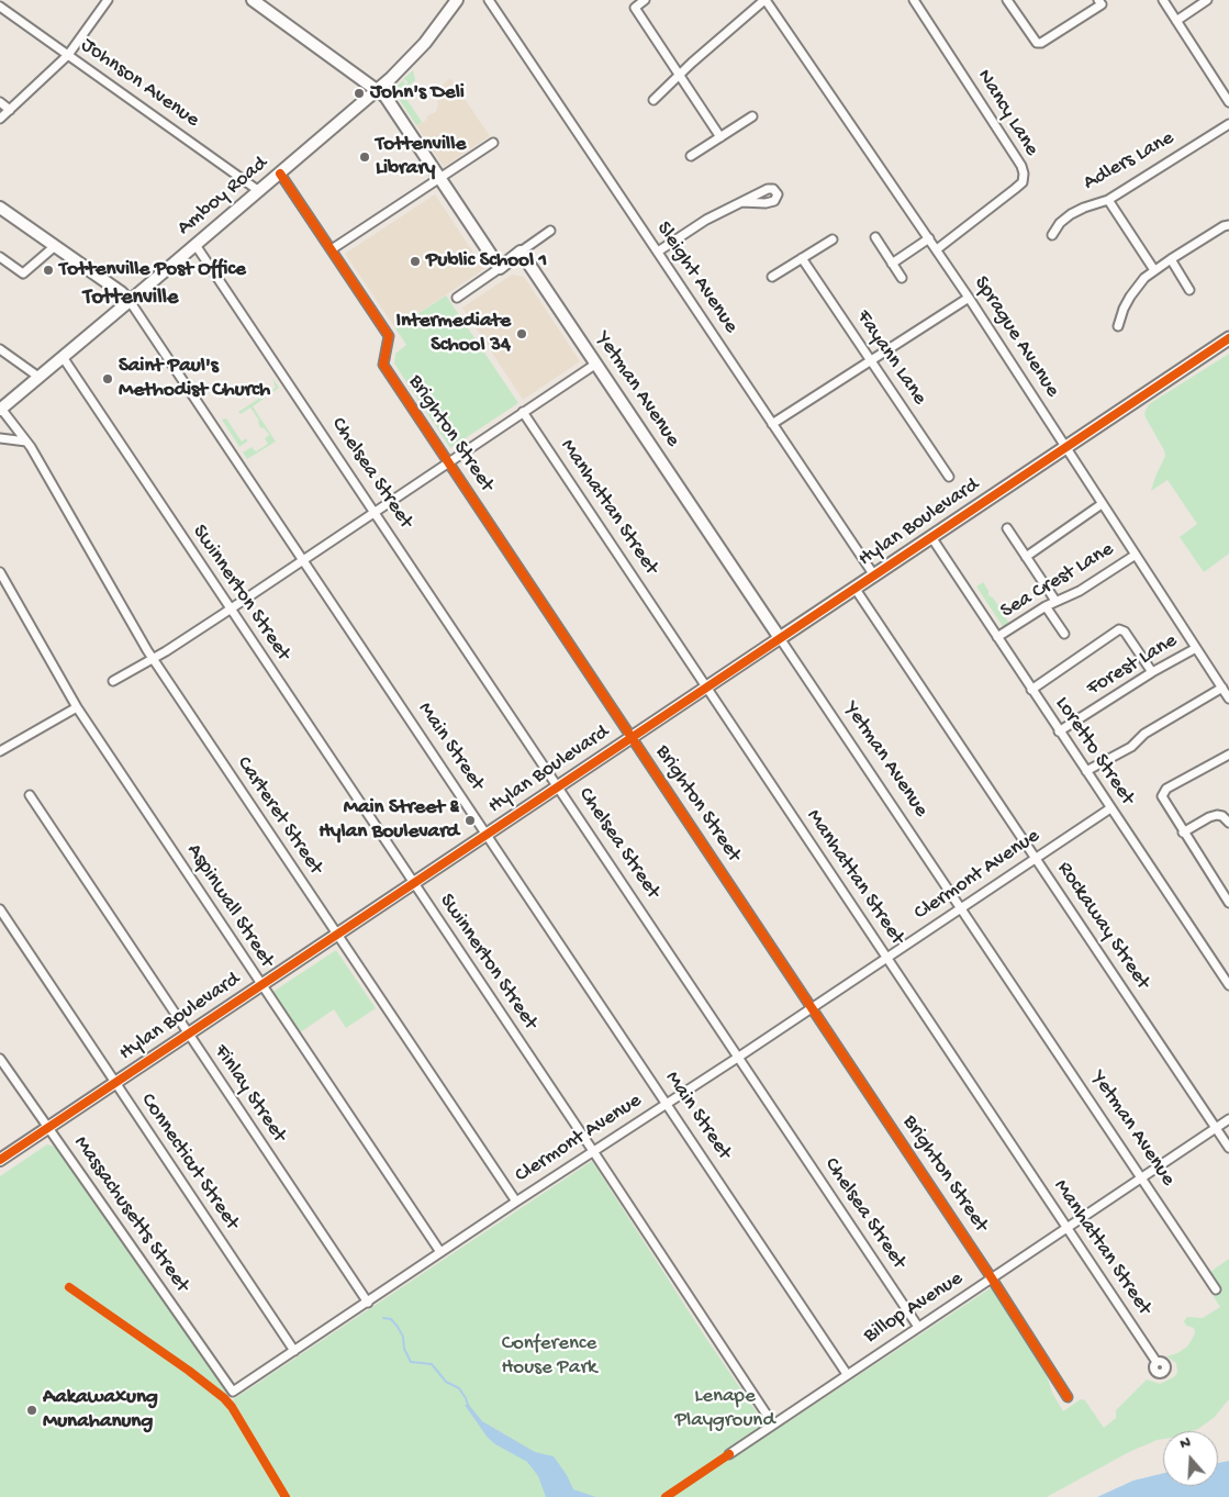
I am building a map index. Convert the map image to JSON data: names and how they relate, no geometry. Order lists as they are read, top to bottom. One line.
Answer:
{"streets":{"main road":["Hylan Boulevard"],"street":["Johnson Avenue","Nancy Lane","Adlers Lane","Amboy Road","Sleight Avenue","Sprague Avenue","Fayann Lane","Yetman Avenue","Brighton Street","Chelsea Street","Manhattan Street","Sea Crest Lane","Swinnerton Street","Forest Lane","Main Street","Loretto Street","Carteret Street","Clermont Avenue","Aspinwall Street","Rockaway Street","Finlay Street","Connecticut Street","Massachusetts Street","Billop Avenue"]},"crossings":[["Johnson Avenue","Amboy Road"],["Nancy Lane","Sprague Avenue"],["Amboy Road","Brighton Street"],["Amboy Road","Chelsea Street"],["Amboy Road","Swinnerton Street"],["Amboy Road","Main Street"],["Amboy Road","Carteret Street"],["Sleight Avenue","Hylan Boulevard"],["Sprague Avenue","Hylan Boulevard"],["Sprague Avenue","Sea Crest Lane"],["Sprague Avenue","Forest Lane"],["Yetman Avenue","Hylan Boulevard"],["Yetman Avenue","Clermont Avenue"],["Yetman Avenue","Billop Avenue"],["Brighton Street","Hylan Boulevard"],["Brighton Street","Clermont Avenue"],["Brighton Street","Billop Avenue"],["Chelsea Street","Hylan Boulevard"],["Chelsea Street","Clermont Avenue"],["Chelsea Street","Billop Avenue"],["Manhattan Street","Hylan Boulevard"],["Manhattan Street","Clermont Avenue"],["Manhattan Street","Billop Avenue"],["Hylan Boulevard","Swinnerton Street"],["Hylan Boulevard","Main Street"],["Hylan Boulevard","Loretto Street"],["Hylan Boulevard","Carteret Street"],["Hylan Boulevard","Aspinwall Street"],["Hylan Boulevard","Rockaway Street"],["Hylan Boulevard","Finlay Street"],["Hylan Boulevard","Connecticut Street"],["Hylan Boulevard","Massachusetts Street"],["Sea Crest Lane","Loretto Street"],["Swinnerton Street","Clermont Avenue"],["Swinnerton Street","Billop Avenue"],["Forest Lane","Loretto Street"],["Main Street","Clermont Avenue"],["Main Street","Billop Avenue"],["Loretto Street","Clermont Avenue"],["Carteret Street","Clermont Avenue"],["Clermont Avenue","Aspinwall Street"],["Clermont Avenue","Rockaway Street"],["Clermont Avenue","Finlay Street"],["Clermont Avenue","Connecticut Street"],["Clermont Avenue","Massachusetts Street"],["Rockaway Street","Billop Avenue"]],"districts":["Tottenville"],"parks":["Conference House Park","Lenape Playground"],"places":["John's Deli","Tottenville Library","Public School 1","Tottenville Post Office","Intermediate School 34","Saint Paul's Methodist Church","Main Street & Hylan Boulevard","Aakawaxung Munahanung"],"north":"top"}
